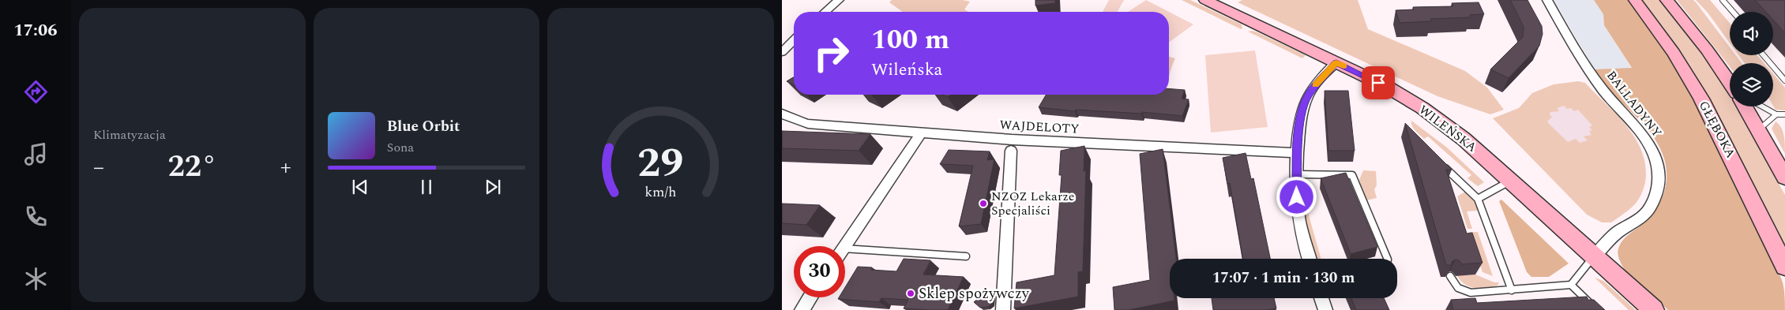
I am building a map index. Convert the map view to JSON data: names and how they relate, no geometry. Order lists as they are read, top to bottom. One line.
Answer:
{"streets":{"street":["BALLADYNY","WAJDELOTY","WILEŃSKA","GŁĘBOKA"]},"crossings":[["BALLADYNY","WILEŃSKA"]],"places":["NZOZ Lekarze Specjaliści","Sklep spożywczy"],"page":{"tabs":"17:06","tile":"Klimatyzacja","turn":["100 m","Wileńska"],"song":["Blue Orbit","Sona"],"heat":["−","22°","+"],"limit":"30","trip":"17:07 · 1 min · 130 m","gauge":["29","km/h"]}}
